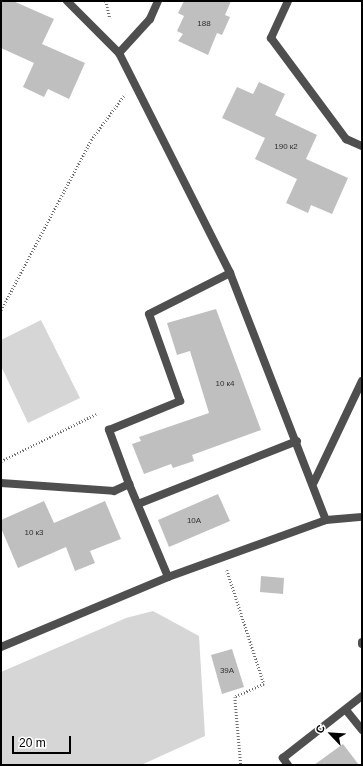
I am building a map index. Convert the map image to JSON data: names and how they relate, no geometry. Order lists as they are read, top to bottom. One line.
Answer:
{"house_numbers":["188","190 к2","10 к4","10А","10 к3","39А"],"scale_bar":"20 m","north":"top left"}
